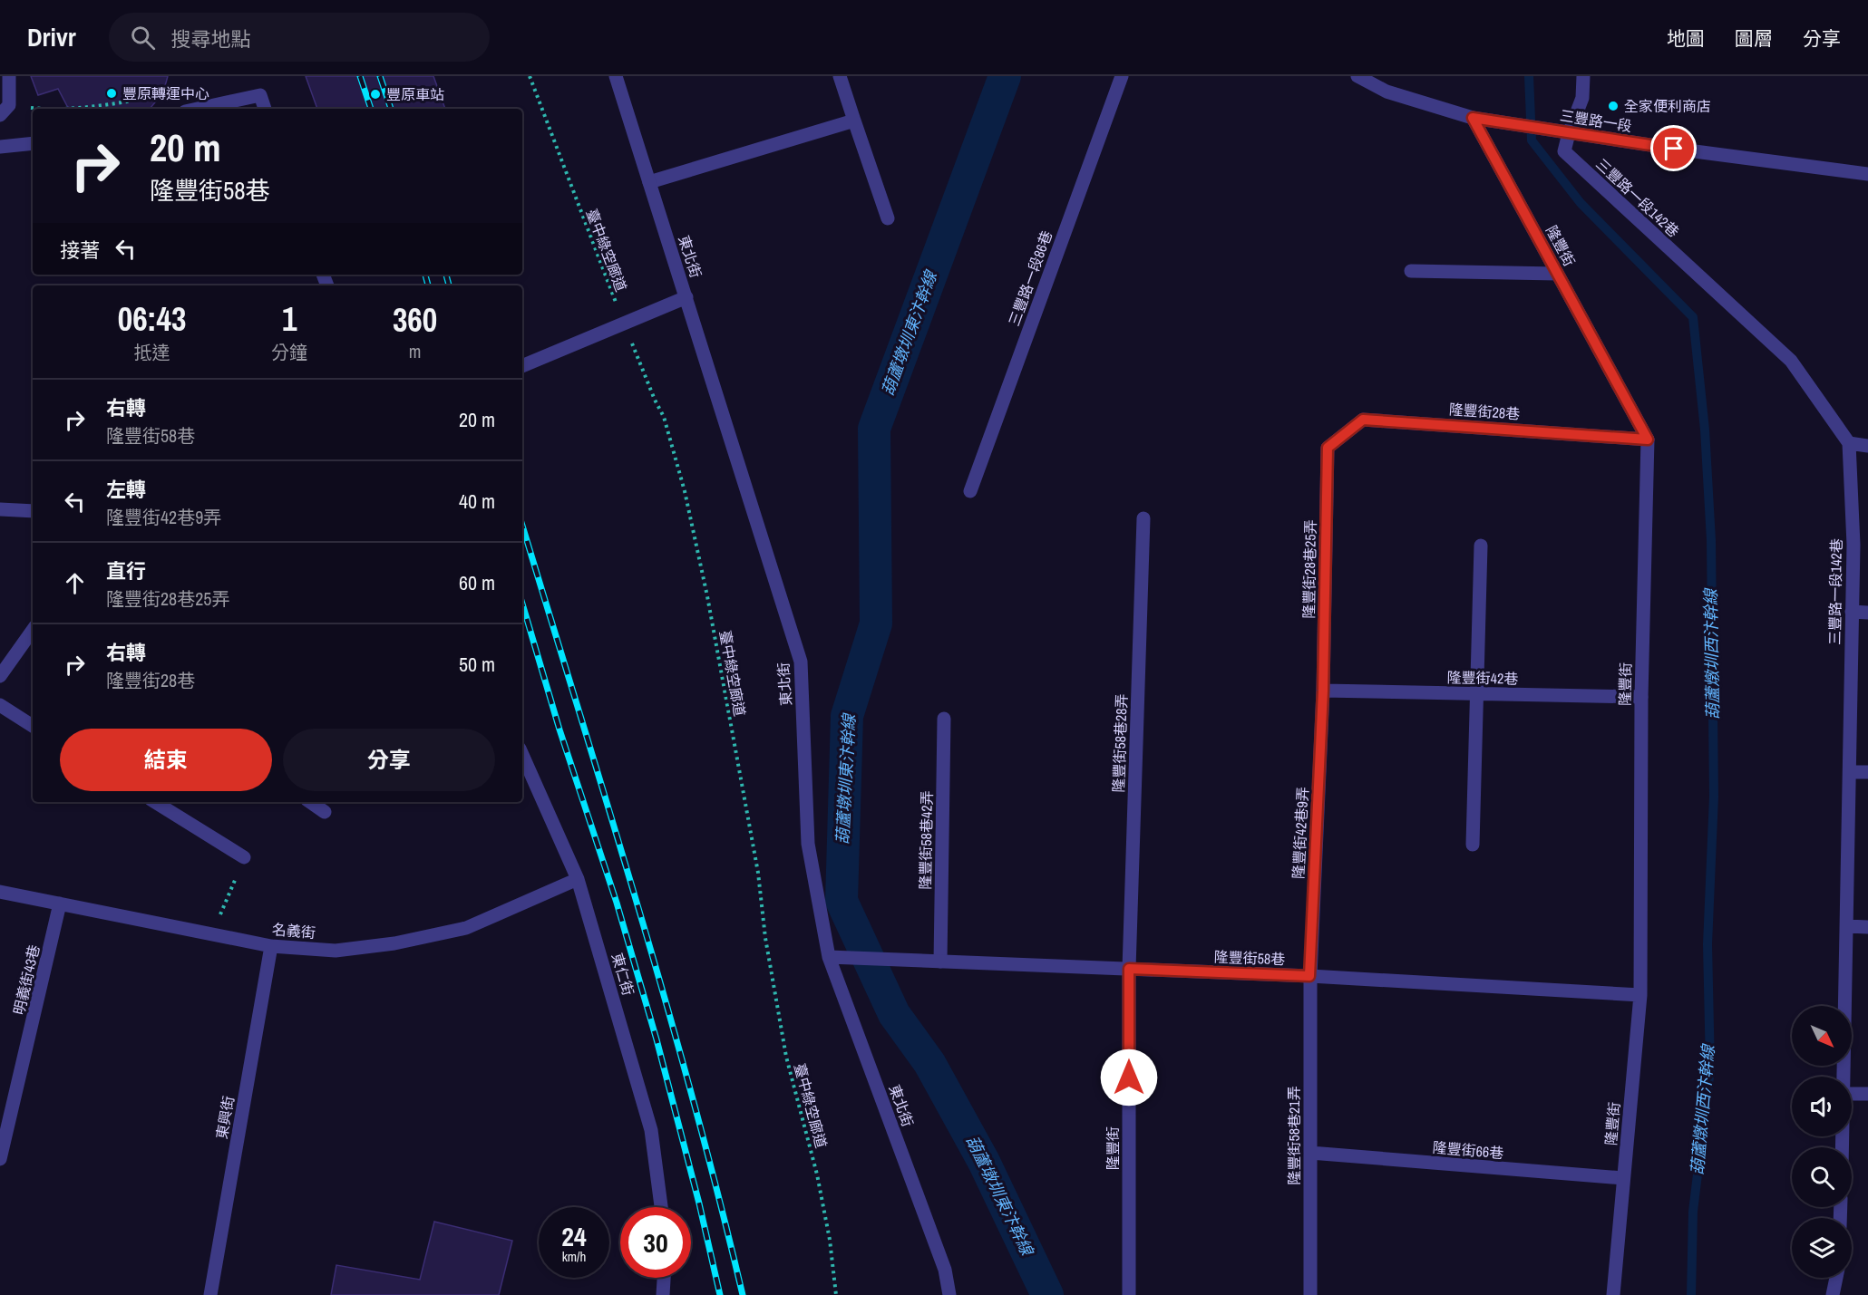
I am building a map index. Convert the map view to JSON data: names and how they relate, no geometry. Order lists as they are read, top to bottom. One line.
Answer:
{"streets":{"street":["三豐路一段","三豐路一段142巷","隆豐街","東北街","三豐路一段86巷","隆豐街28巷","隆豐街28巷25弄","隆豐街42巷","隆豐街58巷28弄","隆豐街42巷9弄","隆豐街58巷42弄","名義街","隆豐街58巷","東仁街","明義街43巷","東興街","隆豐街58巷21弄","隆豐街66巷"],"path":["臺中綠空廊道"]},"crossings":[["三豐路一段","三豐路一段142巷"],["三豐路一段","隆豐街"],["隆豐街","隆豐街28巷"],["隆豐街","隆豐街42巷"],["隆豐街","隆豐街58巷28弄"],["隆豐街","隆豐街58巷"],["隆豐街","隆豐街66巷"],["東北街","隆豐街58巷"],["隆豐街28巷","隆豐街28巷25弄"],["隆豐街28巷25弄","隆豐街42巷"],["隆豐街28巷25弄","隆豐街42巷9弄"],["隆豐街42巷","隆豐街42巷9弄"],["隆豐街58巷28弄","隆豐街58巷"],["隆豐街42巷9弄","隆豐街58巷"],["隆豐街42巷9弄","隆豐街58巷21弄"],["隆豐街58巷42弄","隆豐街58巷"],["名義街","東仁街"],["名義街","明義街43巷"],["名義街","東興街"],["隆豐街58巷","隆豐街58巷21弄"],["隆豐街58巷21弄","隆豐街66巷"]],"water":["葫蘆墩圳東汴幹線","葫蘆燉圳西汴幹線"],"places":["豐原轉運中心","豐原車站","全家便利商店"],"north":"bottom right","page":{"header":"Drivr","search":"搜尋地點","nav":["地圖","圖層","分享"],"turn":["20 m","隆豐街58巷"],"then":"接著","eta":["06:43","抵達","1","分鐘","360","m"],"list":[{"name":"右轉","note":"隆豐街58巷","value":"20 m"},{"name":"左轉","note":"隆豐街42巷9弄","value":"40 m"},{"name":"直行","note":"隆豐街28巷25弄","value":"60 m"},{"name":"右轉","note":"隆豐街28巷","value":"50 m"}],"buttons":["結束","分享"],"speed":"24 km/h","limit":"30"}}
